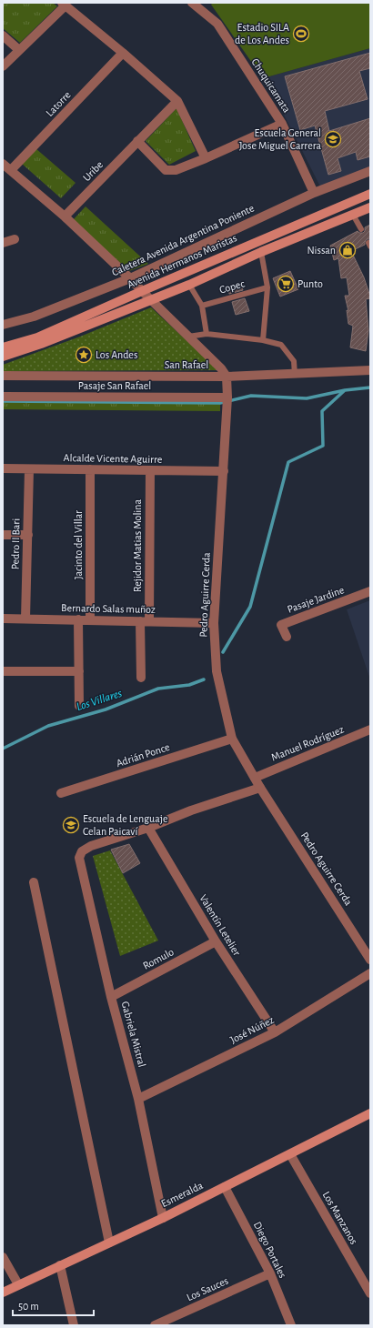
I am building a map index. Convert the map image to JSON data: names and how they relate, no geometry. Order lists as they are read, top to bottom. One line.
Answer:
{"streets":{"main road":["Avenida Hermanos Maristas","Esmeralda"],"street":["Chuquicamata","Latorre","Uribe","Caletera Avenida Argentina Poniente","San Rafael","Pasaje San Rafael","Alcalde Vicente Aguirre","Pedro II Bari","Jacinto del Villar","Rejidor Matias Molina","Pedro Aguirre Cerda","Pasaje Jardine","Bernardo Salas muñoz","Manuel Rodríguez","Adrián Ponce","Valentín Letelier","Romulo","José Núñez","Gabriela Mistral","Los Manzanos","Diego Portales","Los Sauces"],"lane":["Copec"]},"crossings":[["Chuquicamata","Caletera Avenida Argentina Poniente"],["San Rafael","Pedro Aguirre Cerda"],["Pasaje San Rafael","Pedro Aguirre Cerda"],["Alcalde Vicente Aguirre","Pedro II Bari"],["Alcalde Vicente Aguirre","Jacinto del Villar"],["Alcalde Vicente Aguirre","Rejidor Matias Molina"],["Alcalde Vicente Aguirre","Pedro Aguirre Cerda"],["Pedro II Bari","Bernardo Salas muñoz"],["Jacinto del Villar","Bernardo Salas muñoz"],["Rejidor Matias Molina","Bernardo Salas muñoz"],["Pedro Aguirre Cerda","Bernardo Salas muñoz"],["Pedro Aguirre Cerda","Manuel Rodríguez"],["Pedro Aguirre Cerda","Adrián Ponce"],["Valentín Letelier","Romulo"],["Valentín Letelier","José Núñez"],["Valentín Letelier","Gabriela Mistral"],["Romulo","Gabriela Mistral"],["José Núñez","Gabriela Mistral"],["Gabriela Mistral","Esmeralda"],["Esmeralda","Los Manzanos"],["Esmeralda","Diego Portales"],["Diego Portales","Los Sauces"]],"water":["Los Villares"],"places":{"sports":["Estadio SILA de Los Andes"],"school or university":["Escuela General Jose Miguel Carrera","Escuela de Lenguaje Celan Paicaví"],"shop":["Nissan"],"supermarket":["Punto"],"place":["Los Andes"]},"scale_bar":"50 m"}
